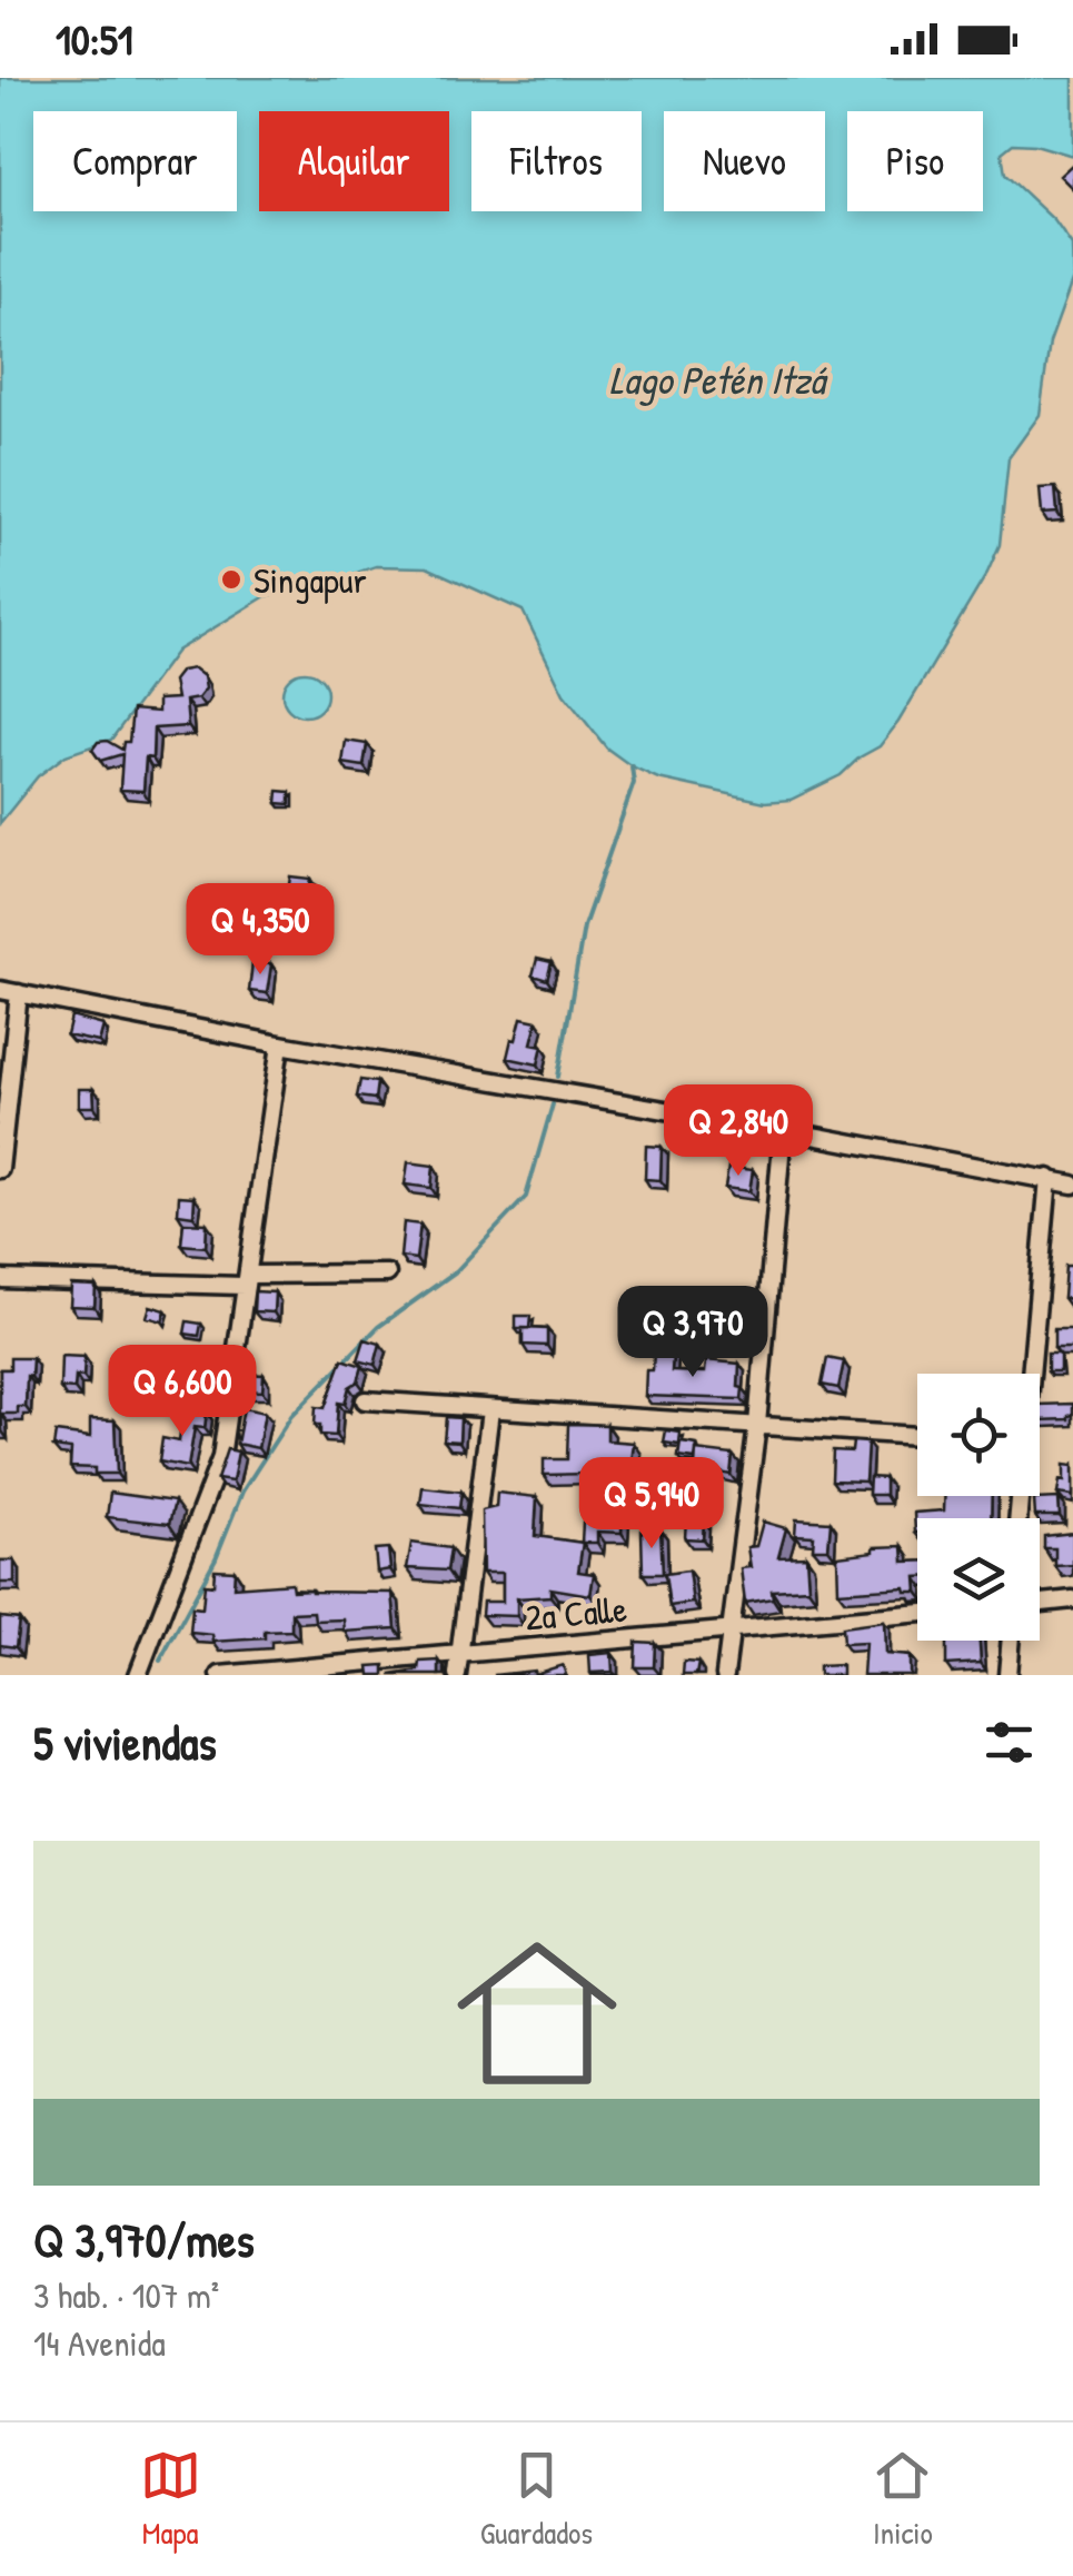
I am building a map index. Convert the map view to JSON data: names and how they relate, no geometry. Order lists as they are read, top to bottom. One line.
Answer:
{"streets":{"street":["2a Calle"]},"water":["Lago Petén Itzá"],"places":["Singapur"],"page":{"status":"10:51","chip":["Comprar","Alquilar","Filtros","Nuevo","Piso"],"price":["Q 4,350","Q 2,840","Q 3,970","Q 6,600","Q 5,940"],"heading":"5 viviendas","list":[{"name":"Q 3,970/mes","note":"3 hab. · 107 m² · 14 Avenida"}],"tabs":["Mapa","Guardados","Inicio"]}}
